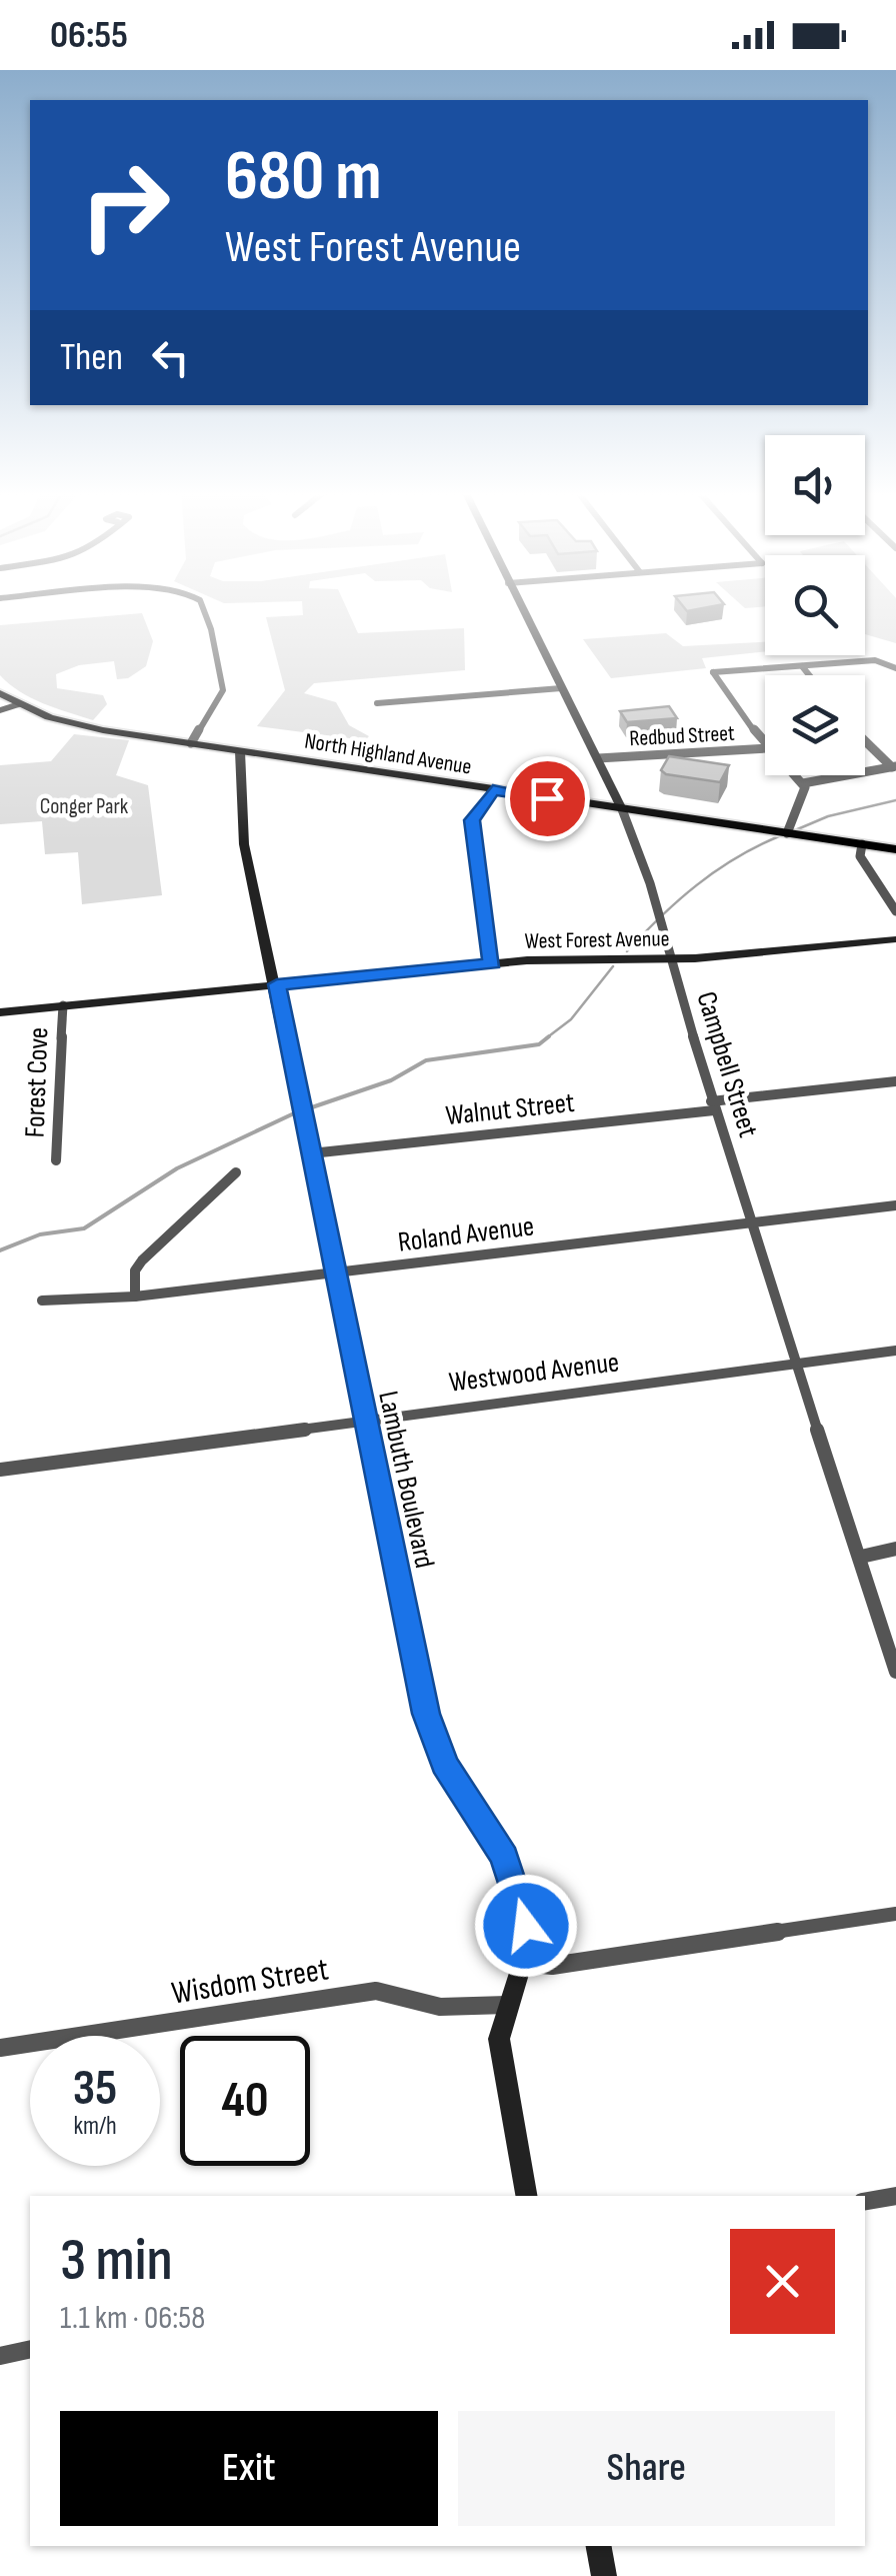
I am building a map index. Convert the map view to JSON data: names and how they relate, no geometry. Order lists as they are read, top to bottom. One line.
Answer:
{"streets":{"main road":["North Highland Avenue","West Forest Avenue","Campbell Street","Lambuth Boulevard"],"street":["Redbud Street","Forest Cove","Walnut Street","Roland Avenue","Westwood Avenue","Wisdom Street"]},"crossings":[["Redbud Street","Campbell Street"],["North Highland Avenue","Campbell Street"],["North Highland Avenue","Lambuth Boulevard"],["West Forest Avenue","Campbell Street"],["West Forest Avenue","Forest Cove"],["West Forest Avenue","Lambuth Boulevard"],["Campbell Street","Walnut Street"],["Campbell Street","Roland Avenue"],["Campbell Street","Westwood Avenue"],["Walnut Street","Lambuth Boulevard"],["Roland Avenue","Lambuth Boulevard"],["Westwood Avenue","Lambuth Boulevard"],["Lambuth Boulevard","Wisdom Street"]],"parks":["Conger Park"],"page":{"status":"06:55","turn":["680 m","West Forest Avenue"],"then":"Then","speed":"35 km/h","limit":"40","heading":["3 min","1.1 km · 06:58"],"buttons":["Exit","Share"]}}
